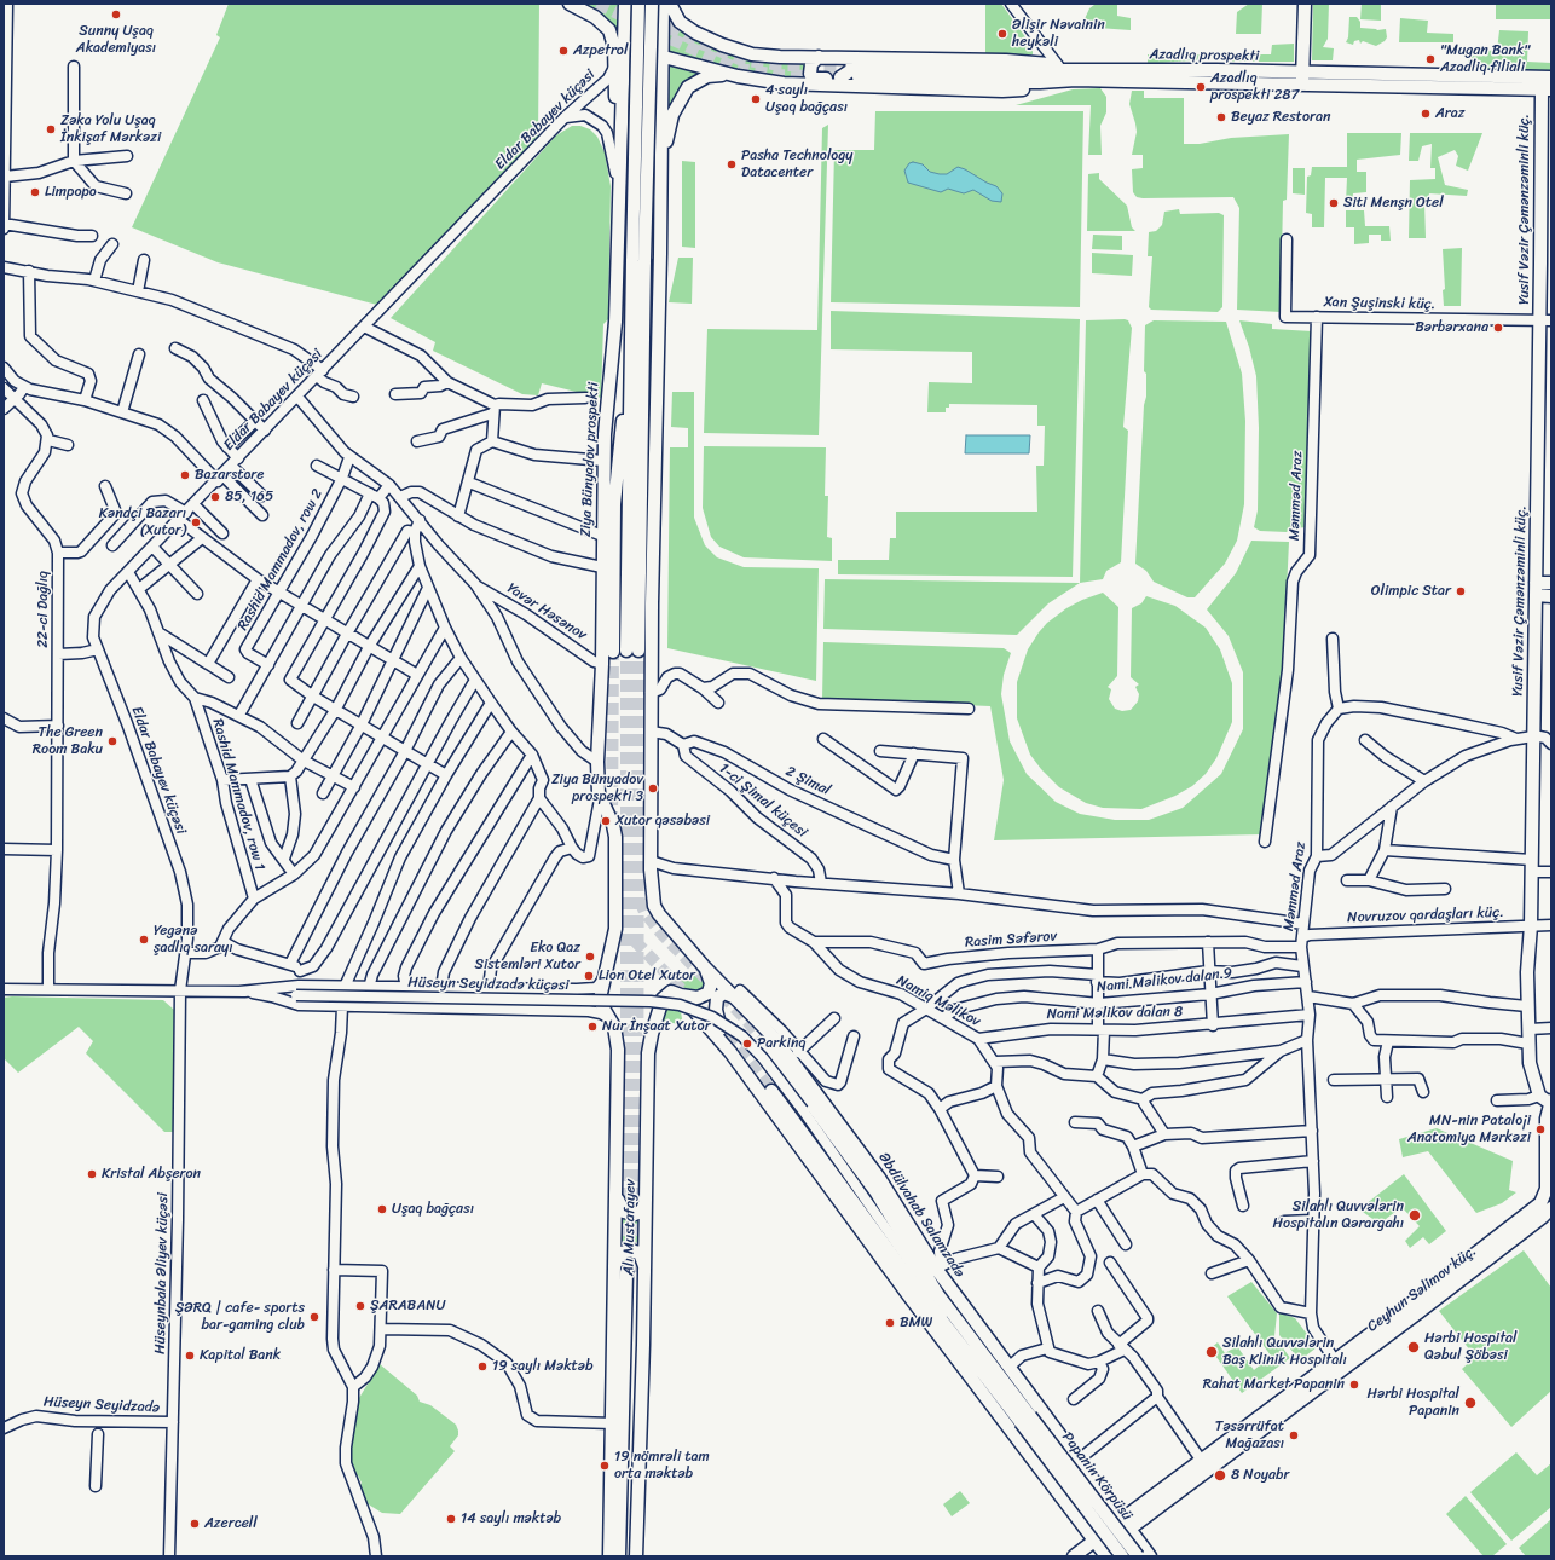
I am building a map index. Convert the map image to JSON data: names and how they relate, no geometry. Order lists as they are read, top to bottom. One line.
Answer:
{"streets":{"main road":["Azadlıq prospekti","Yusif Vəzir Çəmənzəminli küç.","Ziya Bünyadov prospekti","Əbdülvahab Salamzadə","Alı Mustafayev","Ceyhun Səlimov küç.","Papanin Körpüsü"],"street":["Eldar Babayev küçəsi","Xan Şuşinski küç.","Məmməd Araz","Rashid Mammadov, row 2","22-ci Dağlıq","Yavər Həsənov","2 Şimal","Rashid Mammadov, row 1","1-ci Şimal küçesi","Novruzov qardaşları küç.","Rasim Səfərov","Nami Məlikov dalan 9","Hüseyn Seyidzadə küçəsi","Namiq Məlikov","Nami Məlikov dalan 8","Hüseynbala Əliyev küçəsi","Hüseyn Seyidzadə"]},"crossings":[["Azadlıq prospekti","Yusif Vəzir Çəmənzəminli küç."],["Eldar Babayev küçəsi","Ziya Bünyadov prospekti"],["Eldar Babayev küçəsi","Rashid Mammadov, row 1"],["Eldar Babayev küçəsi","Hüseynbala Əliyev küçəsi"],["Yusif Vəzir Çəmənzəminli küç.","Xan Şuşinski küç."],["Yusif Vəzir Çəmənzəminli küç.","Novruzov qardaşları küç."],["Xan Şuşinski küç.","Məmməd Araz"],["Ziya Bünyadov prospekti","Yavər Həsənov"],["Ziya Bünyadov prospekti","Alı Mustafayev"],["Məmməd Araz","Novruzov qardaşları küç."],["Məmməd Araz","Rasim Səfərov"],["Məmməd Araz","Nami Məlikov dalan 9"],["Məmməd Araz","Nami Məlikov dalan 8"],["2 Şimal","1-ci Şimal küçesi"],["Novruzov qardaşları küç.","Rasim Səfərov"],["Rasim Səfərov","Namiq Məlikov"],["Nami Məlikov dalan 9","Namiq Məlikov"],["Namiq Məlikov","Nami Məlikov dalan 8"],["Əbdülvahab Salamzadə","Ceyhun Səlimov küç."],["Əbdülvahab Salamzadə","Papanin Körpüsü"],["Hüseynbala Əliyev küçəsi","Hüseyn Seyidzadə"]],"places":["Sunny Uşaq Akademiyası","Əlişir Nəvainin heykəli","Azpetrol","\"Mugan Bank\" Azadliq filiali","Azadlıq prospekti 287","4 saylı Uşaq bağçası","Araz","Beyaz Restoran","Zəka Yolu Uşaq İnkişaf Mərkəzi","Pasha Technology Datacenter","Limpopo","Siti Menşn Otel","Bərbərxana","Bazarstore","85, 165","Kəndçi Bazarı (Xutor)","Olimpic Star","The Green Room Baku","Ziya Bünyadov prospekti 3","Xutor qəsəbəsi","Yegənə şadlıq sarayı","Eko Qaz Sistemləri Xutor","Lion Otel Xutor","Nur İnşaat Xutor","Parkinq","MN-nin Pataloji Anatomiya Mərkəzi","Kristal Abşeron","Uşaq bağçası","Silahlı Quvvələrin Hospitalın Qərargahı","ŞARABANU","ŞƏRQ | cafe- sports bar-gaming club","BMW","Hərbi Hospital Qəbul Şöbəsi","Silahlı Quvvələrin Baş Klinik Hospitalı","Kapital Bank","19 saylı Məktəb","Rahat Market Papanin","Hərbi Hospital Papanin","Təsərrüfat Mağazası","19 nömrəli tam orta məktəb","8 Noyabr","14 saylı məktəb","Azercell"]}
